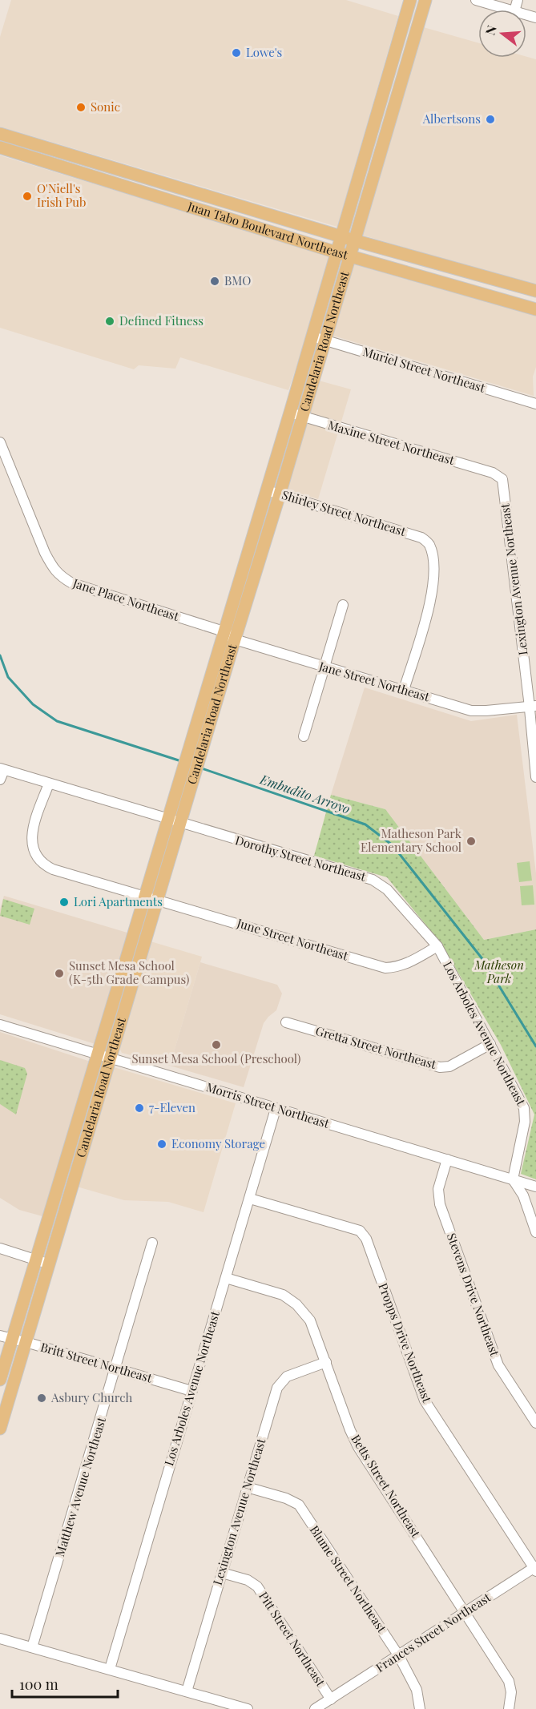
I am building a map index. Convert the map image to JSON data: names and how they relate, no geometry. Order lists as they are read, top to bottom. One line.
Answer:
{"streets":{"main road":["Juan Tabo Boulevard Northeast","Candelaria Road Northeast"],"street":["Muriel Street Northeast","Maxine Street Northeast","Shirley Street Northeast","Lexington Avenue Northeast","Jane Place Northeast","Jane Street Northeast","Dorothy Street Northeast","June Street Northeast","Los Arboles Avenue Northeast","Gretta Street Northeast","Morris Street Northeast","Stevens Drive Northeast","Propps Drive Northeast","Britt Street Northeast","Betts Street Northeast","Matthew Avenue Northeast","Blume Street Northeast","Frances Street Northeast","Pitt Street Northeast"]},"crossings":[["Juan Tabo Boulevard Northeast","Candelaria Road Northeast"],["Candelaria Road Northeast","Muriel Street Northeast"],["Candelaria Road Northeast","Maxine Street Northeast"],["Candelaria Road Northeast","Shirley Street Northeast"],["Candelaria Road Northeast","Jane Place Northeast"],["Candelaria Road Northeast","Jane Street Northeast"],["Candelaria Road Northeast","Dorothy Street Northeast"],["Candelaria Road Northeast","June Street Northeast"],["Candelaria Road Northeast","Morris Street Northeast"],["Candelaria Road Northeast","Britt Street Northeast"],["Maxine Street Northeast","Lexington Avenue Northeast"],["Shirley Street Northeast","Jane Street Northeast"],["Lexington Avenue Northeast","Jane Street Northeast"],["Lexington Avenue Northeast","Betts Street Northeast"],["Lexington Avenue Northeast","Blume Street Northeast"],["Lexington Avenue Northeast","Pitt Street Northeast"],["Jane Place Northeast","Jane Street Northeast"],["Dorothy Street Northeast","June Street Northeast"],["Dorothy Street Northeast","Los Arboles Avenue Northeast"],["June Street Northeast","Los Arboles Avenue Northeast"],["Los Arboles Avenue Northeast","Gretta Street Northeast"],["Los Arboles Avenue Northeast","Morris Street Northeast"],["Los Arboles Avenue Northeast","Propps Drive Northeast"],["Los Arboles Avenue Northeast","Britt Street Northeast"],["Los Arboles Avenue Northeast","Betts Street Northeast"],["Morris Street Northeast","Stevens Drive Northeast"],["Propps Drive Northeast","Frances Street Northeast"],["Britt Street Northeast","Matthew Avenue Northeast"],["Betts Street Northeast","Frances Street Northeast"],["Blume Street Northeast","Frances Street Northeast"],["Frances Street Northeast","Pitt Street Northeast"]],"water":["Embudito Arroyo"],"parks":["Matheson Park"],"places":["Lowe's","Sonic","Albertsons","O'Niell's Irish Pub","BMO","Defined Fitness","Matheson Park Elementary School","Lori Apartments","Sunset Mesa School (K-5th Grade Campus)","Sunset Mesa School (Preschool)","7-Eleven","Economy Storage","Asbury Church"],"scale_bar":"100 m","north":"left"}
